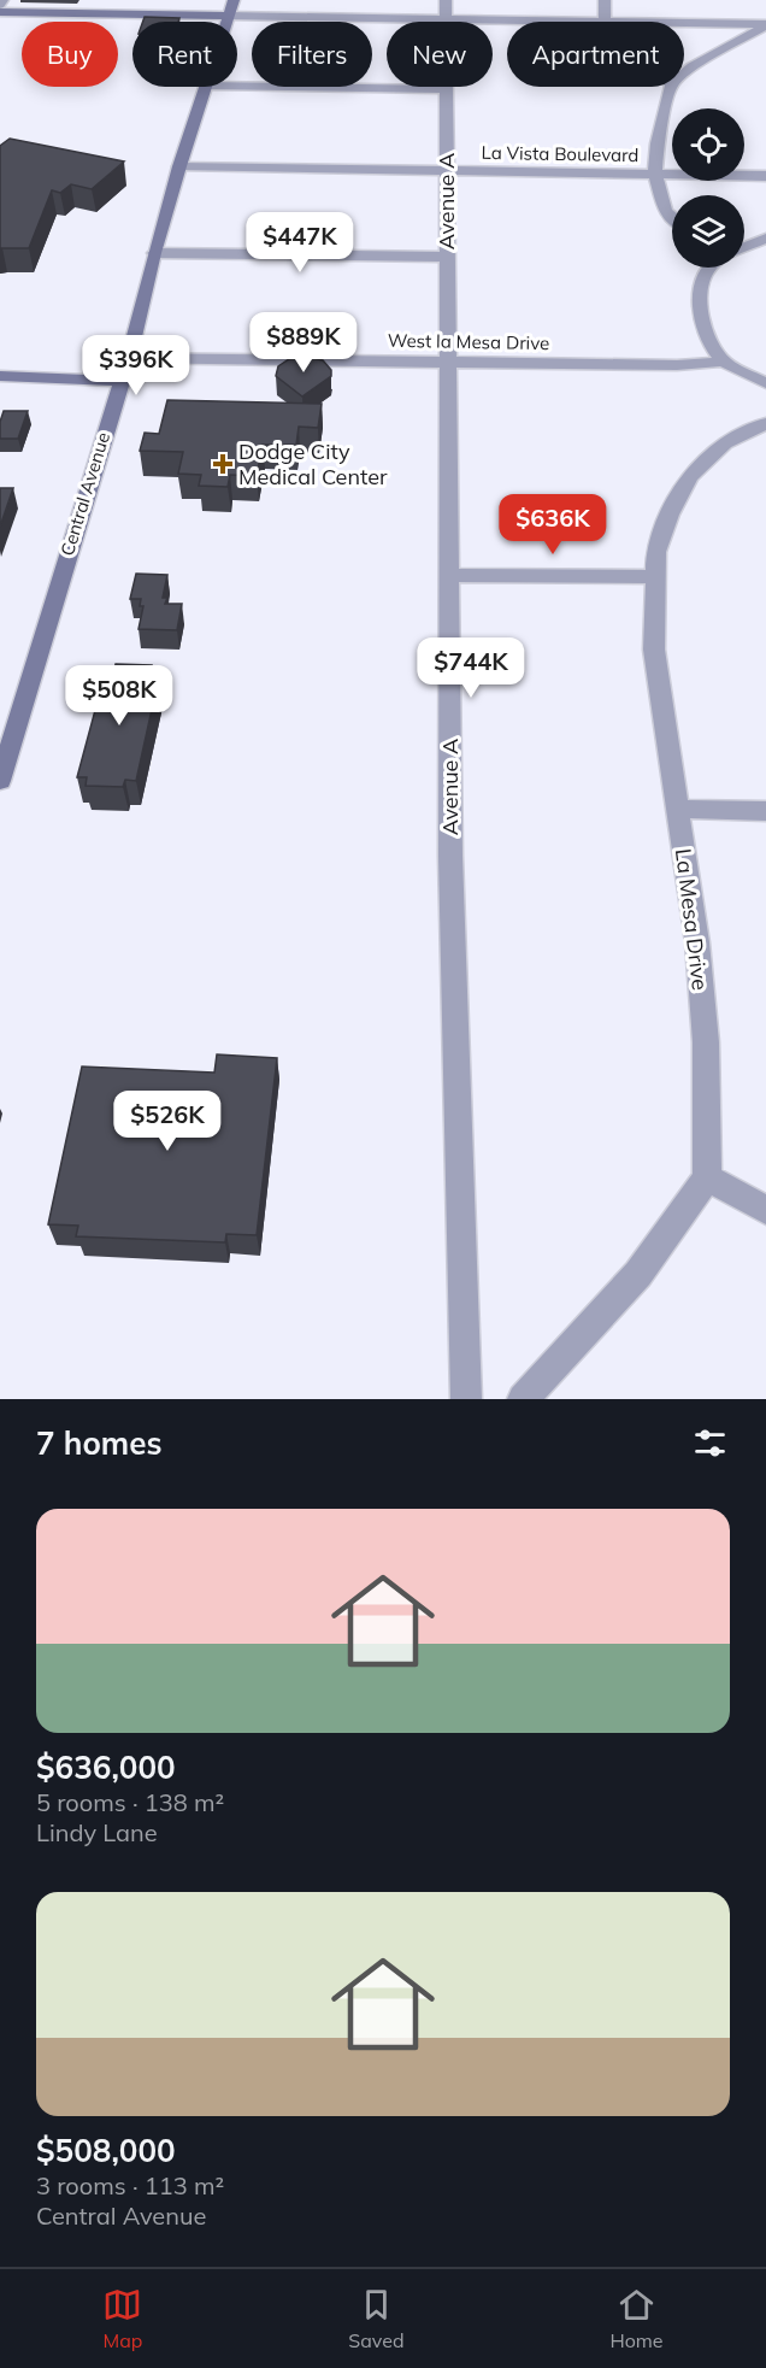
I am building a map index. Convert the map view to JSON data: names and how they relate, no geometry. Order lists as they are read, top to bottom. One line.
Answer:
{"streets":{"street":["La Vista Boulevard","Avenue A","West la Mesa Drive","Central Avenue","La Mesa Drive"]},"crossings":[["La Vista Boulevard","Avenue A"],["La Vista Boulevard","Central Avenue"],["Avenue A","West la Mesa Drive"],["West la Mesa Drive","Central Avenue"]],"places":{"health":["Dodge City Medical Center"]},"page":{"chip":["Buy","Rent","Filters","New","Apartment"],"price":["$447K","$889K","$396K","$636K","$744K","$508K","$526K"],"heading":"7 homes","list":[{"name":"$636,000","note":"5 rooms · 138 m² · Lindy Lane"},{"name":"$508,000","note":"3 rooms · 113 m² · Central Avenue"}],"tabs":["Map","Saved","Home"]}}
